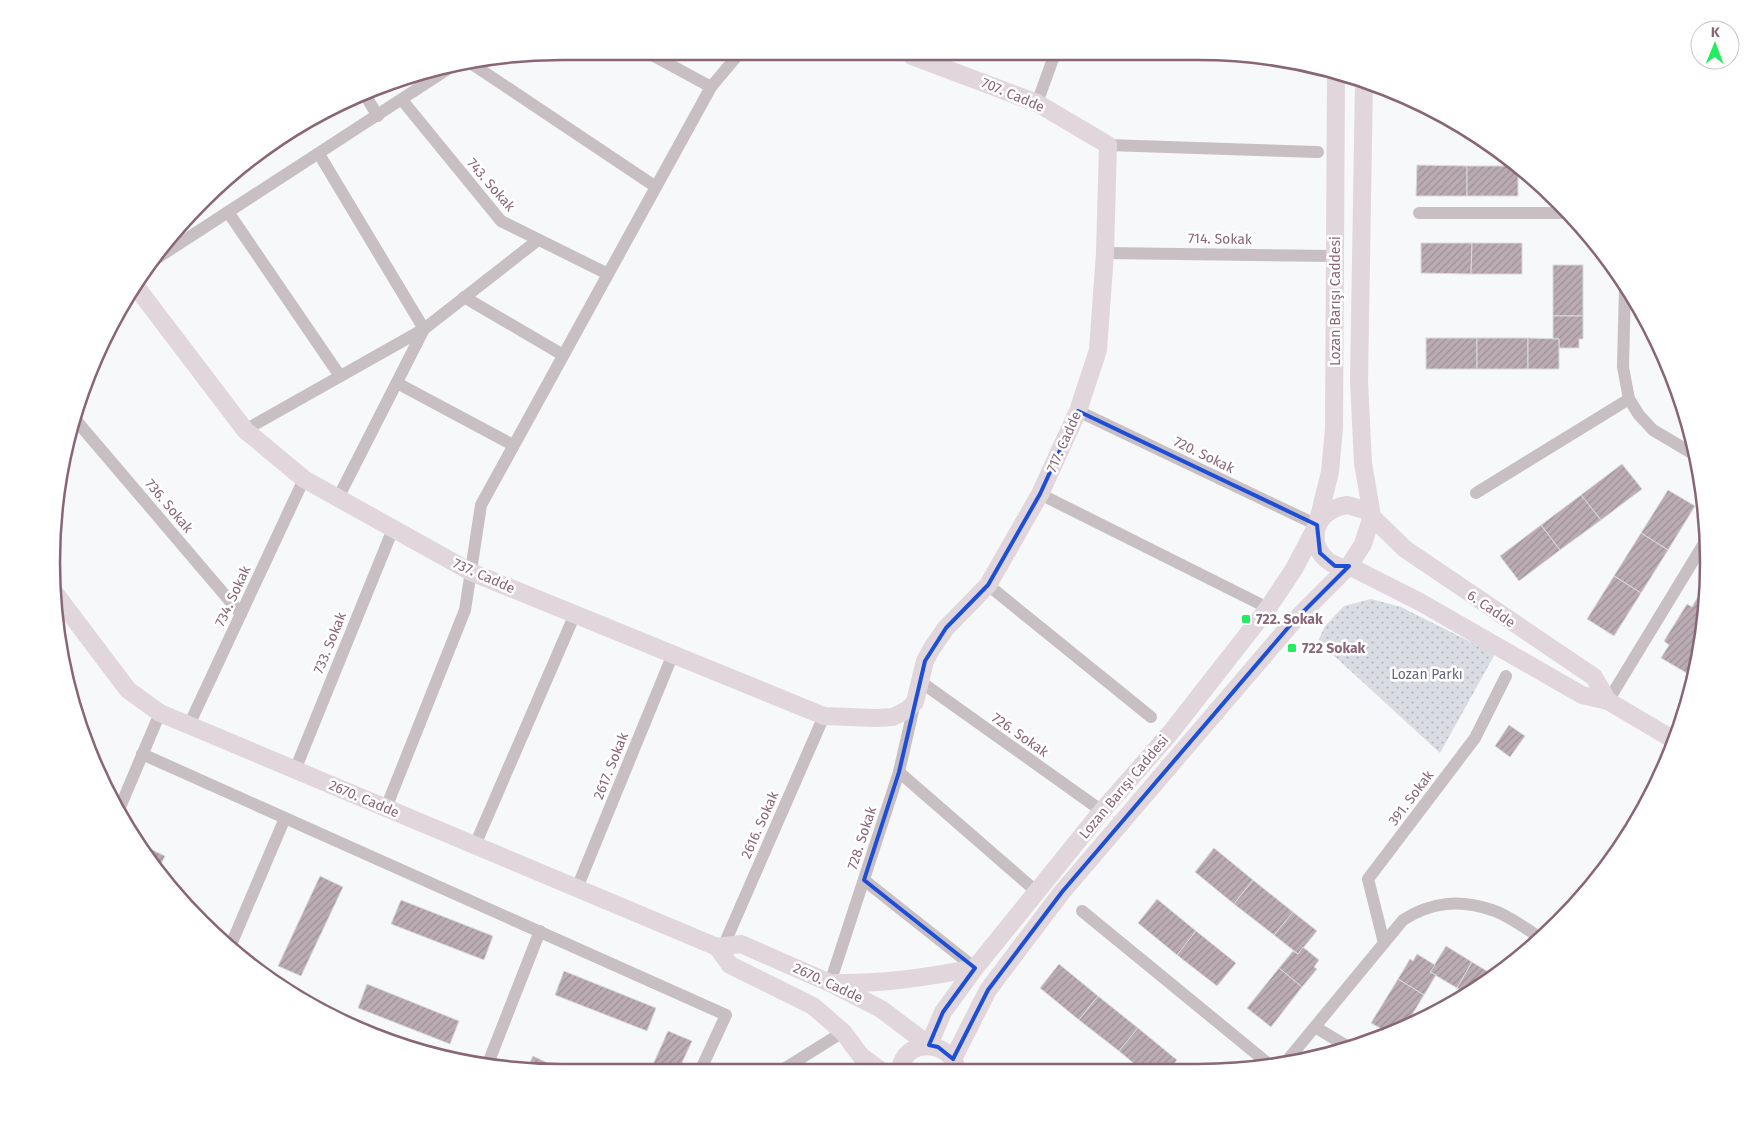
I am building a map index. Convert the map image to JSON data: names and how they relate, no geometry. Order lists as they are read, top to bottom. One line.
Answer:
{"streets":{"main road":["707. Cadde","Lozan Barışı Caddesi","717. Cadde","737. Cadde","6. Cadde","2670. Cadde"],"street":["743. Sokak","714. Sokak","720. Sokak","736. Sokak","734. Sokak","733. Sokak","726. Sokak","2617. Sokak","391. Sokak","2616. Sokak","728. Sokak"]},"crossings":[["707. Cadde","717. Cadde"],["714. Sokak","Lozan Barışı Caddesi"],["714. Sokak","717. Cadde"],["Lozan Barışı Caddesi","720. Sokak"],["Lozan Barışı Caddesi","6. Cadde"],["Lozan Barışı Caddesi","726. Sokak"],["Lozan Barışı Caddesi","2670. Cadde"],["717. Cadde","720. Sokak"],["717. Cadde","737. Cadde"],["717. Cadde","726. Sokak"],["717. Cadde","728. Sokak"],["720. Sokak","6. Cadde"],["736. Sokak","734. Sokak"],["737. Cadde","734. Sokak"],["737. Cadde","733. Sokak"],["737. Cadde","2617. Sokak"],["737. Cadde","2616. Sokak"],["737. Cadde","728. Sokak"],["734. Sokak","2670. Cadde"],["733. Sokak","2670. Cadde"],["2617. Sokak","2670. Cadde"],["2670. Cadde","2616. Sokak"],["2670. Cadde","728. Sokak"]],"parks":["Lozan Parkı"],"places":{"transit":["722. Sokak","722 Sokak"]},"north":"top"}
